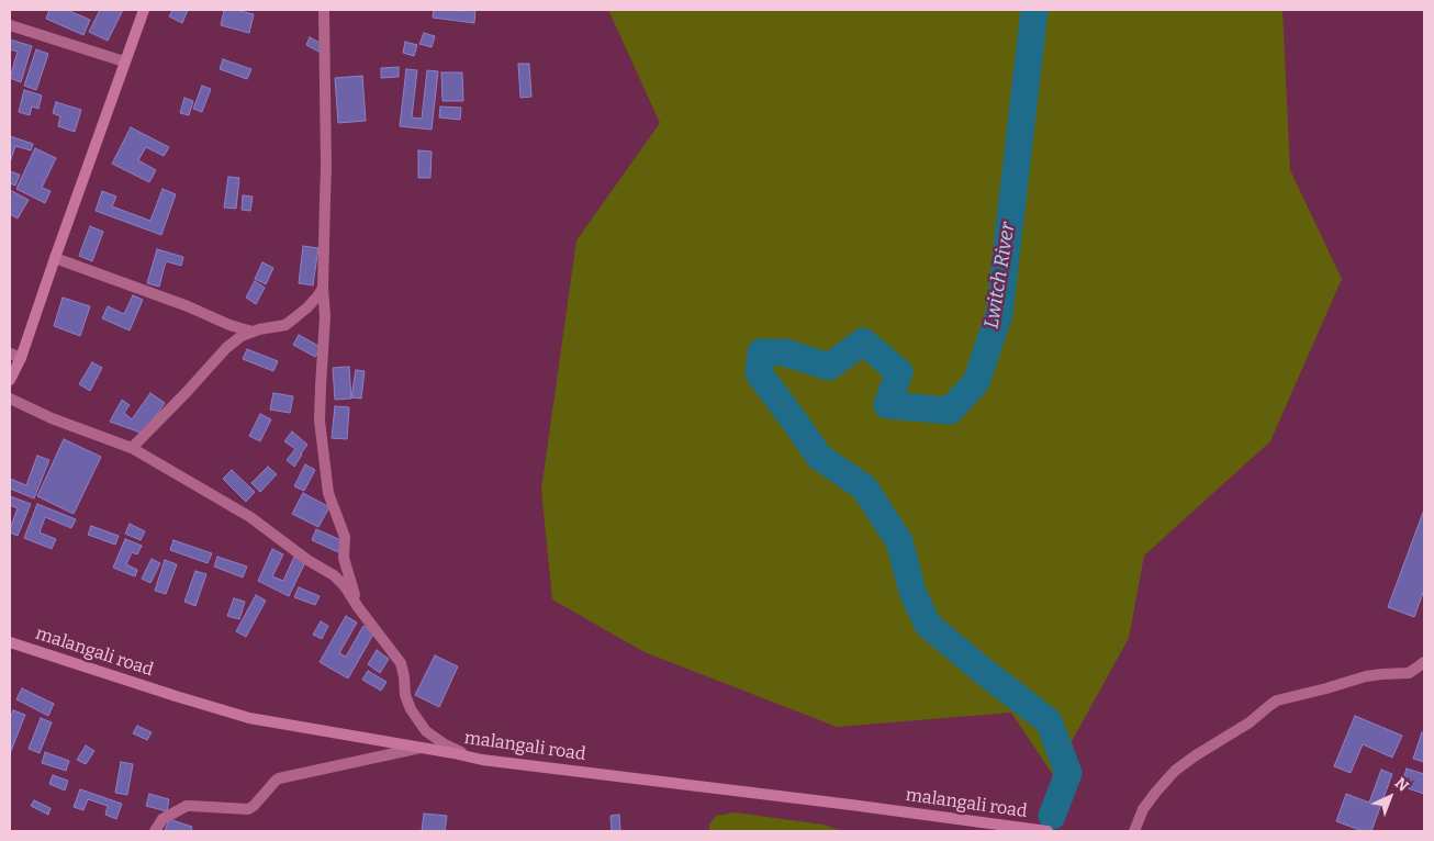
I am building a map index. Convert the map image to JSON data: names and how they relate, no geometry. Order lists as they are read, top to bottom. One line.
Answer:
{"streets":{"street":["malangali road"]},"water":["Lwitch River"],"north":"top right"}
